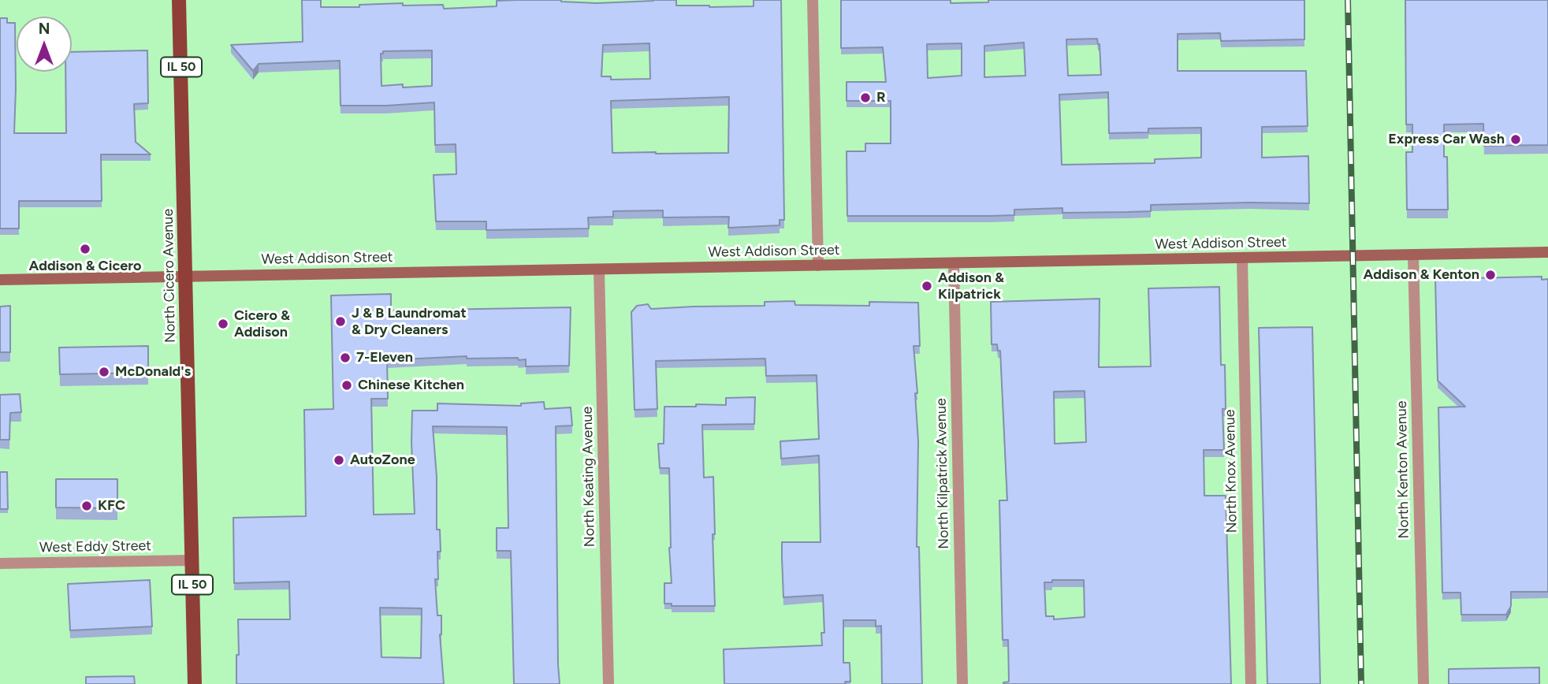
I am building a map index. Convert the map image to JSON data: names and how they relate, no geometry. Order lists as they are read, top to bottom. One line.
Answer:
{"streets":{"main road":["IL 50","West Addison Street","North Cicero Avenue"],"street":["North Kenton Avenue","North Knox Avenue","North Kilpatrick Avenue","North Keating Avenue","West Eddy Street"]},"crossings":[["West Addison Street","North Cicero Avenue"],["West Addison Street","North Kenton Avenue"],["West Addison Street","North Knox Avenue"],["West Addison Street","North Kilpatrick Avenue"],["West Addison Street","North Keating Avenue"],["North Cicero Avenue","West Eddy Street"]],"places":["R","Express Car Wash","Addison & Cicero","Addison & Kenton","Addison & Kilpatrick","J & B Laundromat & Dry Cleaners","Cicero & Addison","7-Eleven","McDonald's","Chinese Kitchen","AutoZone","KFC"],"north":"top"}
